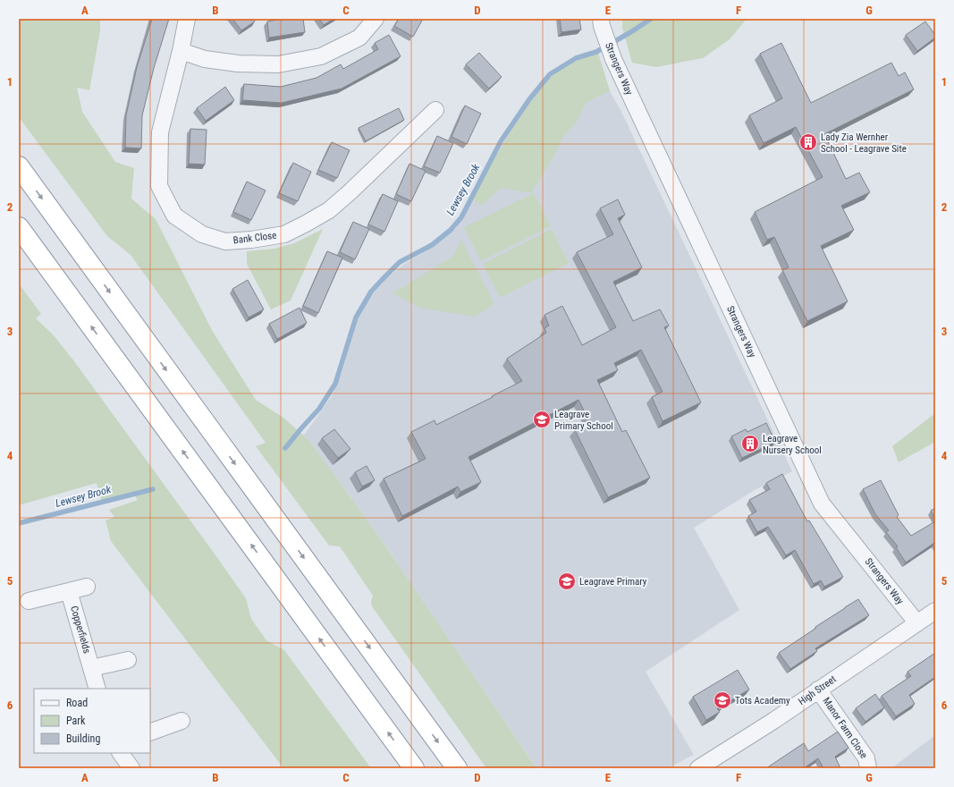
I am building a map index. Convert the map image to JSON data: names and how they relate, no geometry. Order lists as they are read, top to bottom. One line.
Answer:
{"streets":{"street":["Strangers Way","Bank Close","Copperfields","High Street","Manor Farm Close"]},"crossings":[["Strangers Way","High Street"],["High Street","Manor Farm Close"]],"water":["Lewsey Brook"],"places":{"building":["Lady Zia Wernher School - Leagrave Site","Leagrave Nursery School"],"school or university":["Leagrave Primary School","Leagrave Primary","Tots Academy"]},"legend":["Road","Park","Building"],"grid":{"columns":["A","B","C","D","E","F","G"],"rows":["1","2","3","4","5","6"]}}
